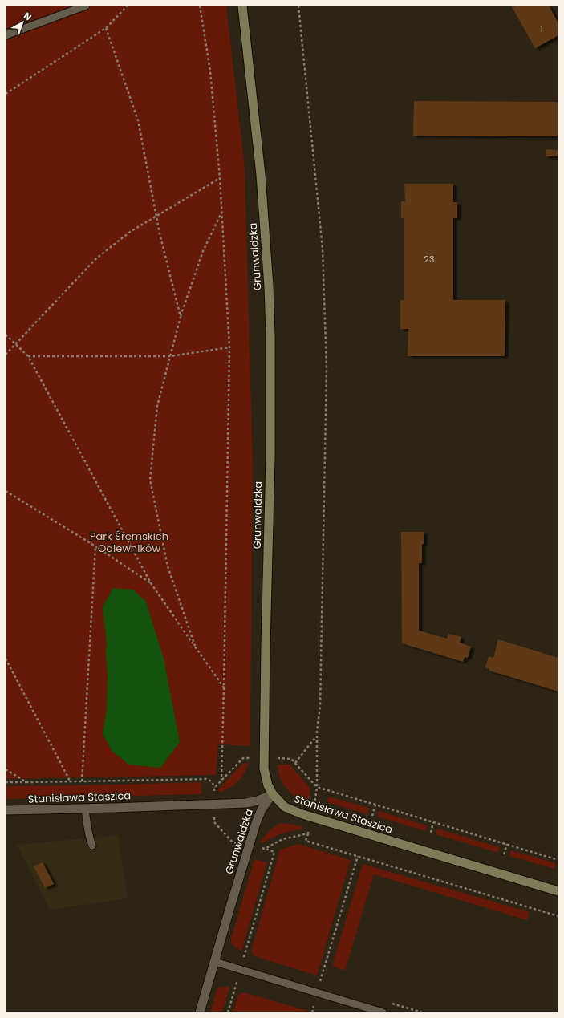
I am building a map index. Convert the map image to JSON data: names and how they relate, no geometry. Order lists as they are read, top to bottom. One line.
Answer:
{"streets":{"main road":["Grunwaldzka","Stanisława Staszica"]},"crossings":[["Grunwaldzka","Stanisława Staszica"]],"parks":["Park Śremskich Odlewników"],"house_numbers":["1","23"],"north":"top right"}
